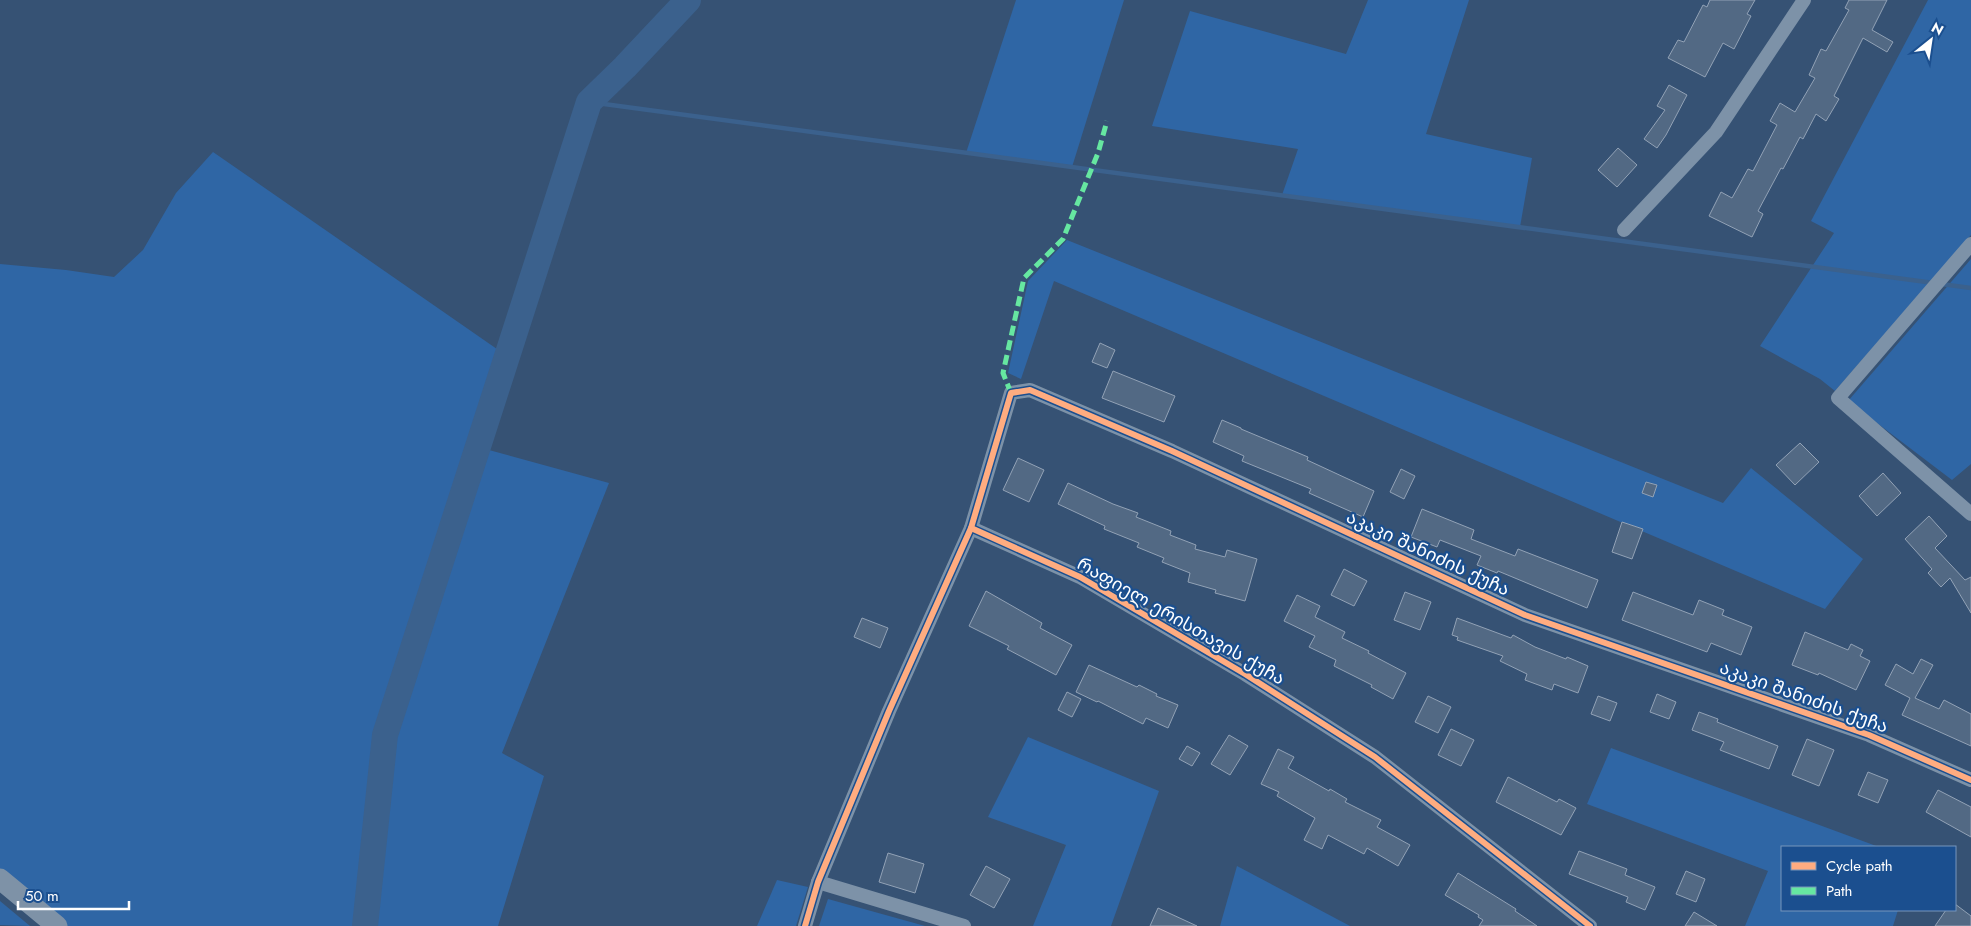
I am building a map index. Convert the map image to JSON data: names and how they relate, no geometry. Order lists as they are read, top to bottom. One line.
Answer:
{"streets":{"street":["აკაკი შანიძის ქუჩა","რაფიელ ერისთავის ქუჩა"]},"crossings":[["აკაკი შანიძის ქუჩა","რაფიელ ერისთავის ქუჩა"]],"legend":["Cycle path","Path"],"scale_bar":"50 m","north":"top right"}
